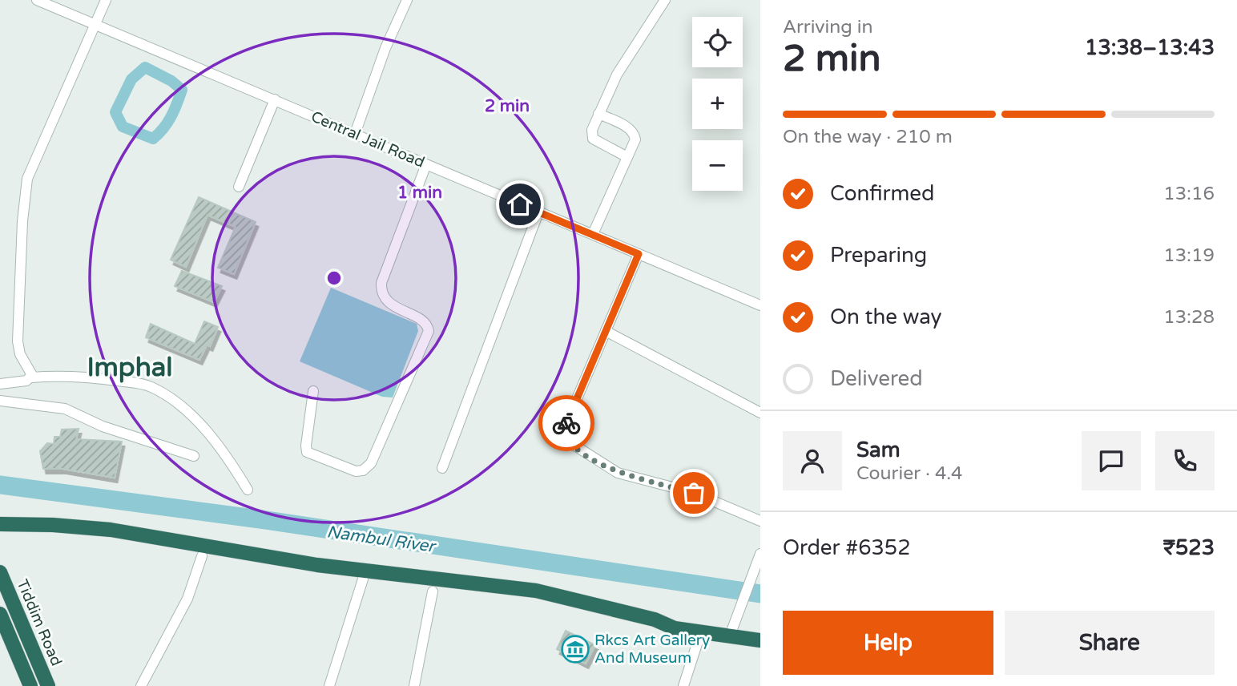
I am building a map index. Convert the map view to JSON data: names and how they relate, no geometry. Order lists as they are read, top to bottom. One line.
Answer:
{"streets":{"highway":["Tiddim Road"],"street":["Central Jail Road"]},"districts":["Imphal"],"water":["Nambul River"],"places":{"museum":["Rkcs Art Gallery And Museum"]},"page":{"heading":["2 min","Arriving in","13:38–13:43"],"panel":["Sam","Courier · 4.4","Order #6352","₹523"],"map_buttons":["+","−"],"bar":"On the way · 210 m","list":[["Confirmed","13:16"],["Preparing","13:19"],["On the way","13:28"],"Delivered"],"buttons":["Help","Share"]},"rings":["2 min","1 min"]}
